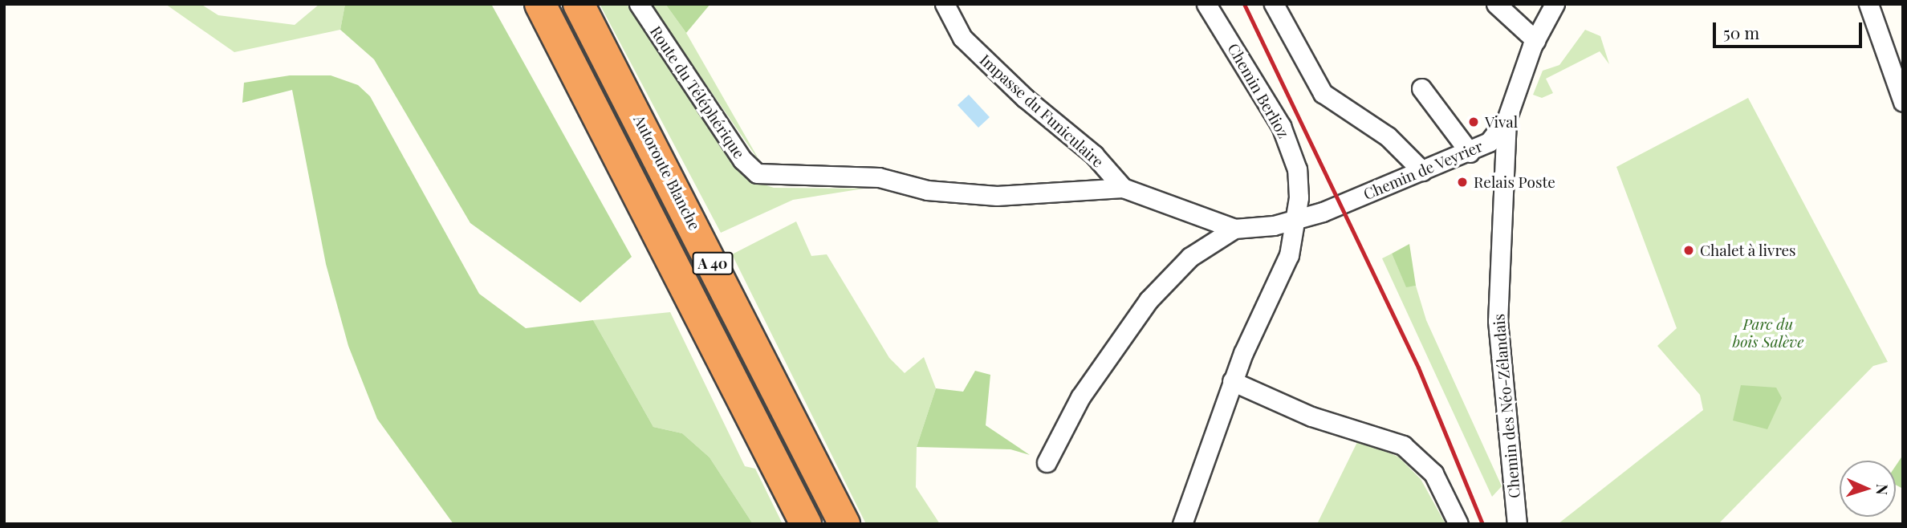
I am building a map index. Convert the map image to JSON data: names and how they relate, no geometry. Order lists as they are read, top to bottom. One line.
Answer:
{"streets":{"highway":["Autoroute Blanche","A 40"],"street":["Chemin Berlioz","Route du Téléphérique","Impasse du Funiculaire","Chemin de Veyrier","Chemin des Néo-Zélandais"]},"crossings":[["Chemin Berlioz","Chemin de Veyrier"],["Route du Téléphérique","Impasse du Funiculaire"],["Chemin de Veyrier","Chemin des Néo-Zélandais"]],"parks":["Parc du bois Salève"],"places":["Vival","Relais Poste","Chalet à livres"],"scale_bar":"50 m","north":"right"}
